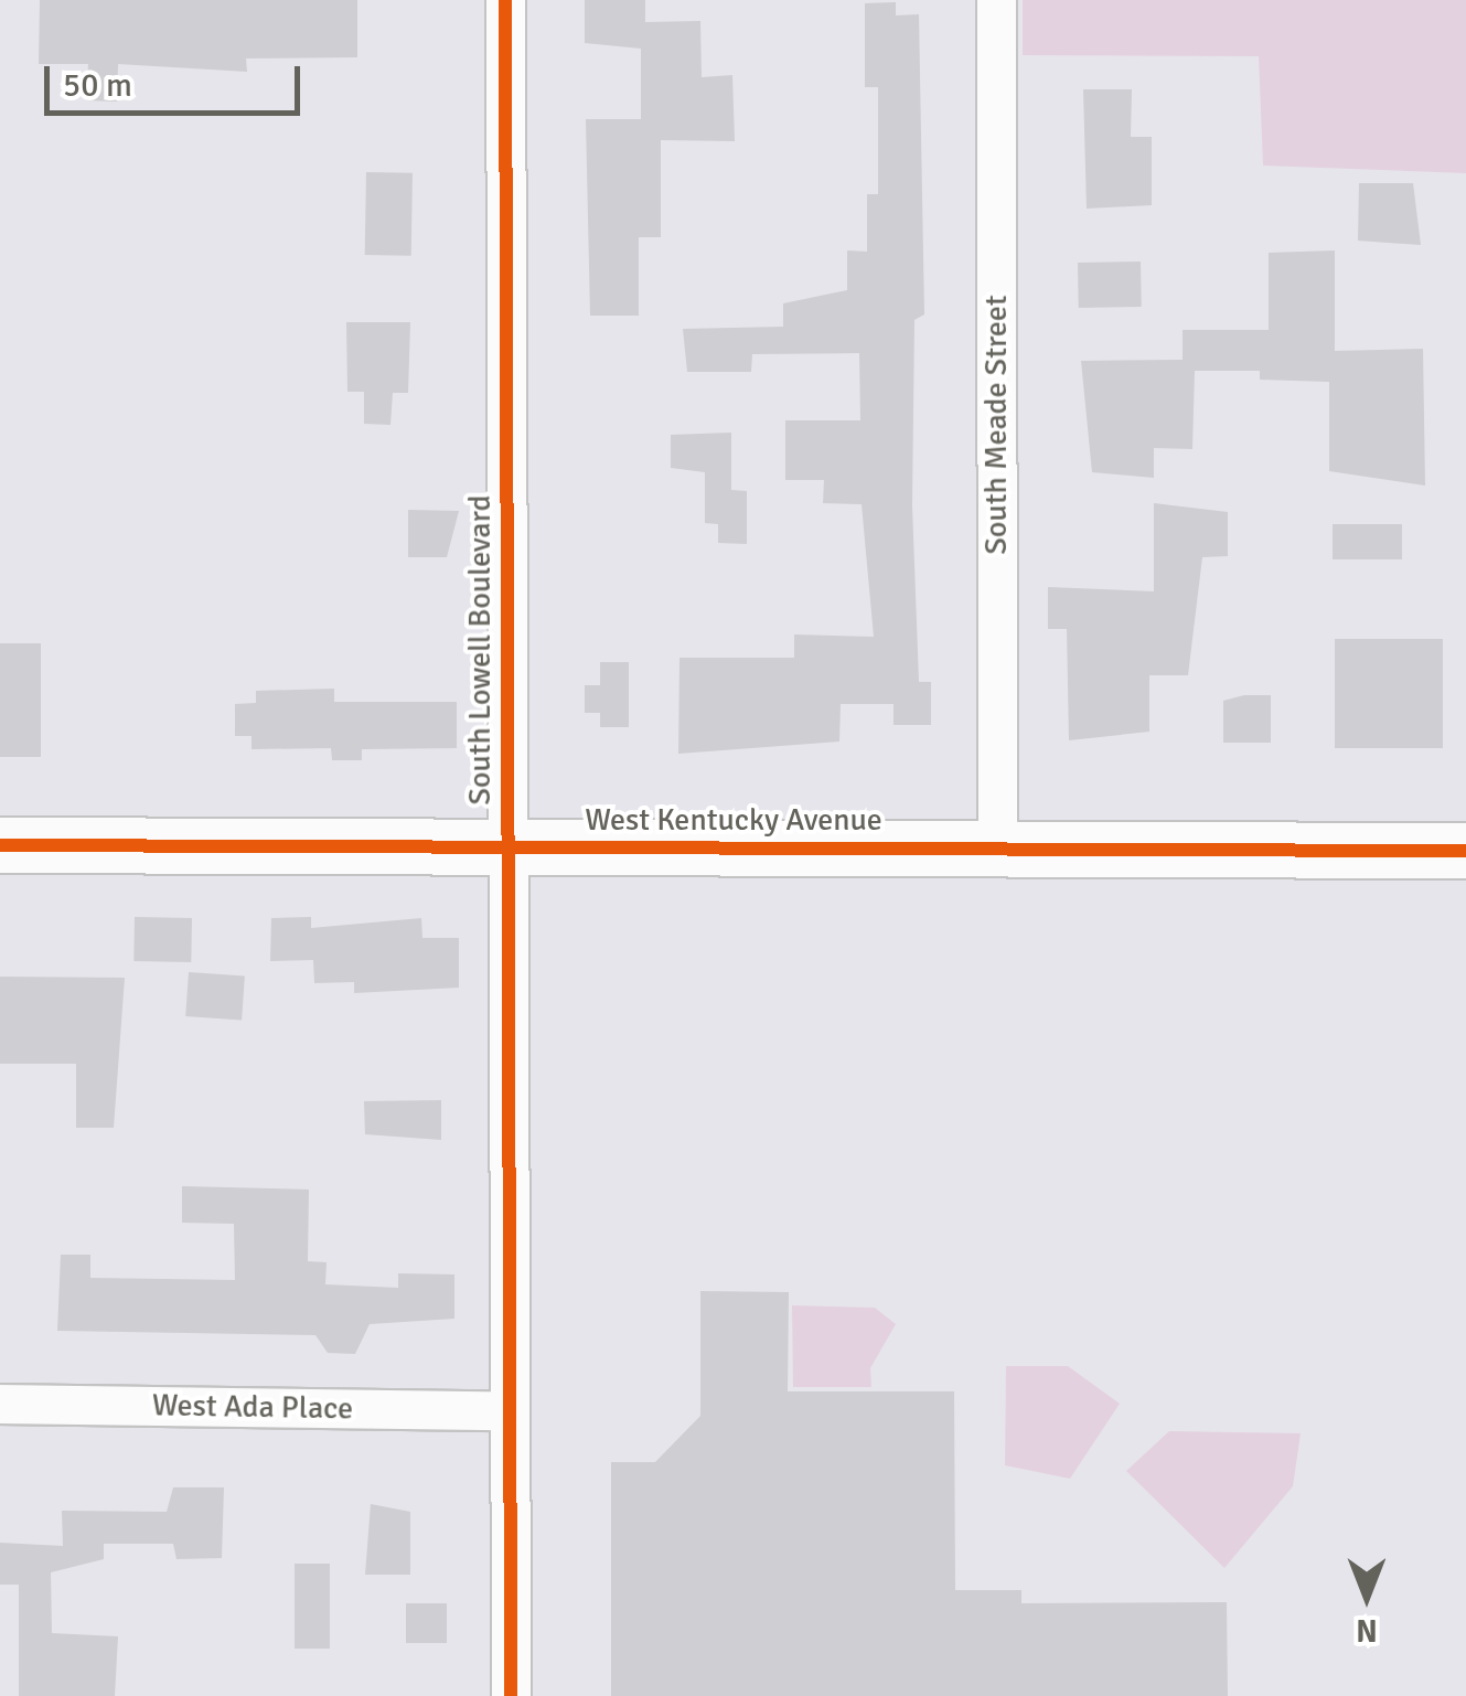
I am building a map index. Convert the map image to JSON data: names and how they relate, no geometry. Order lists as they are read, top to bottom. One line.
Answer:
{"streets":{"street":["South Meade Street","South Lowell Boulevard","West Kentucky Avenue","West Ada Place"]},"crossings":[["South Meade Street","West Kentucky Avenue"],["South Lowell Boulevard","West Kentucky Avenue"],["South Lowell Boulevard","West Ada Place"]],"scale_bar":"50 m","north":"bottom"}
